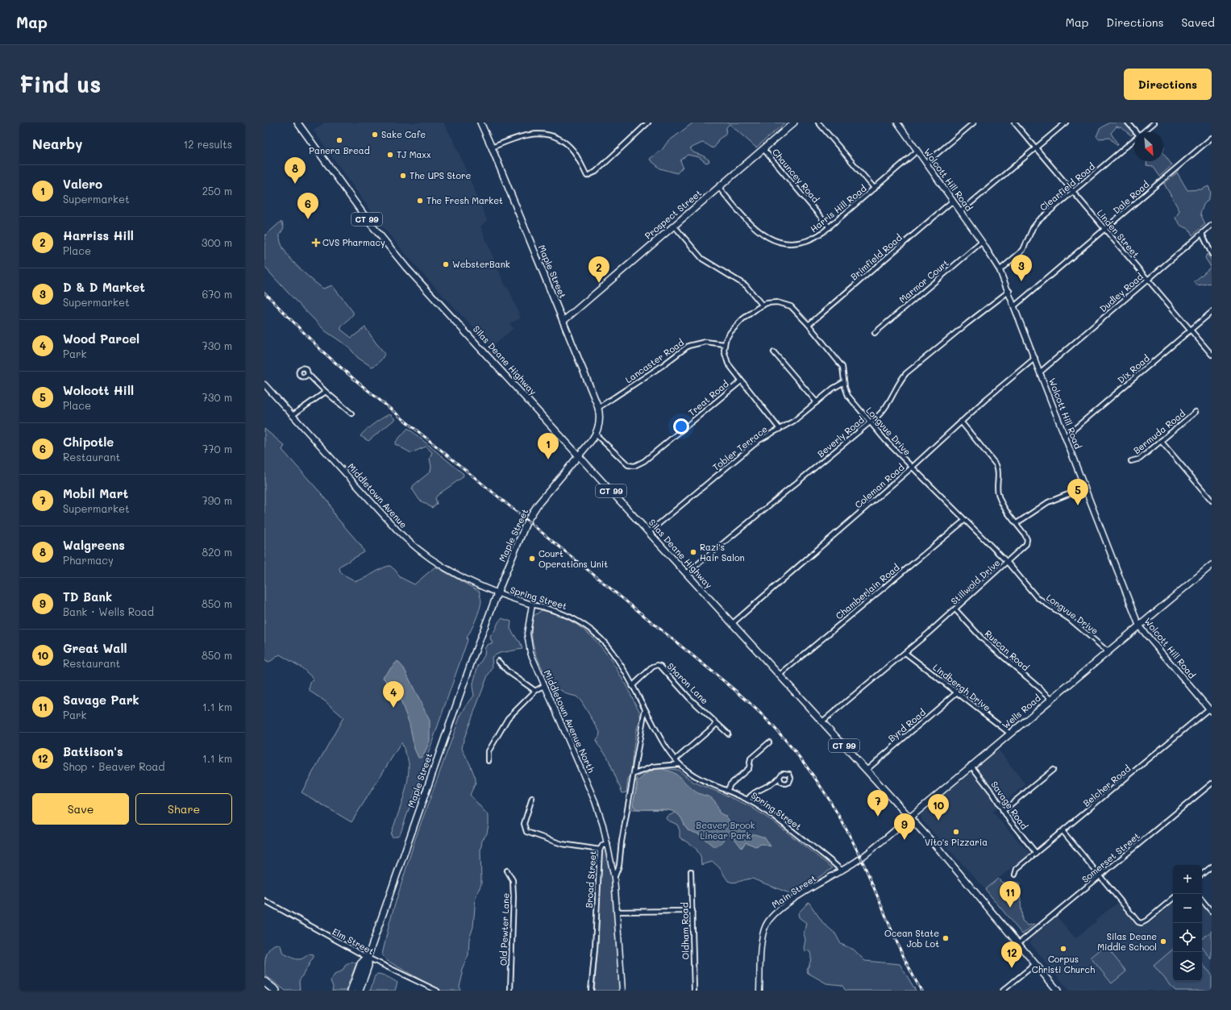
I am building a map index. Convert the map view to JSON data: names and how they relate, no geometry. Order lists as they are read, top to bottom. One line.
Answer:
{"streets":{"main road":["Prospect Street","CT 99","Maple Street","Silas Deane Highway","Wells Road"],"street":["Chauncey Road","Wolcott Hill Road","Clearfield Road","Dale Road","Harris Hill Road","Linden Street","Brimfield Road","Marmor Court","Dudley Road","Lancaster Road","Dix Road","Treat Road","Longvue Drive","Bermuda Road","Beverly Road","Tobler Terrace","Coleman Road","Middletown Avenue","Stillwold Drive","Chamberlain Road","Spring Street","Ruscan Road","Sharon Lane","Lindbergh Drive","Middletown Avenue North","Byrd Road","Belcher Road","Savage Road","Somerset Street","Broad Street","Main Street","Old Pewter Lane","Oldham Road","Elm Street"]},"crossings":[["Chauncey Road","Harris Hill Road"],["Chauncey Road","Prospect Street"],["Wolcott Hill Road","Clearfield Road"],["Wolcott Hill Road","Dale Road"],["Wolcott Hill Road","Harris Hill Road"],["Wolcott Hill Road","Brimfield Road"],["Wolcott Hill Road","Marmor Court"],["Wolcott Hill Road","Dudley Road"],["Wolcott Hill Road","Dix Road"],["Wolcott Hill Road","Beverly Road"],["Wolcott Hill Road","Coleman Road"],["Wolcott Hill Road","Wells Road"],["Wolcott Hill Road","Belcher Road"],["Clearfield Road","Linden Street"],["Dale Road","Linden Street"],["Harris Hill Road","Prospect Street"],["Prospect Street","Maple Street"],["Linden Street","Dudley Road"],["Linden Street","Dix Road"],["Brimfield Road","Longvue Drive"],["Maple Street","Silas Deane Highway"],["Maple Street","Lancaster Road"],["Maple Street","Treat Road"],["Maple Street","Middletown Avenue"],["Maple Street","Spring Street"],["Maple Street","Elm Street"],["Silas Deane Highway","Beverly Road"],["Silas Deane Highway","Tobler Terrace"],["Silas Deane Highway","Coleman Road"],["Silas Deane Highway","Stillwold Drive"],["Silas Deane Highway","Chamberlain Road"],["Silas Deane Highway","Wells Road"],["Silas Deane Highway","Byrd Road"],["Silas Deane Highway","Somerset Street"],["Longvue Drive","Beverly Road"],["Longvue Drive","Tobler Terrace"],["Longvue Drive","Coleman Road"],["Longvue Drive","Stillwold Drive"],["Longvue Drive","Chamberlain Road"],["Longvue Drive","Wells Road"],["Coleman Road","Stillwold Drive"],["Middletown Avenue","Spring Street"],["Stillwold Drive","Ruscan Road"],["Stillwold Drive","Lindbergh Drive"],["Spring Street","Sharon Lane"],["Spring Street","Wells Road"],["Spring Street","Middletown Avenue North"],["Spring Street","Main Street"],["Ruscan Road","Wells Road"],["Lindbergh Drive","Wells Road"],["Lindbergh Drive","Byrd Road"],["Wells Road","Savage Road"],["Wells Road","Main Street"],["Middletown Avenue North","Broad Street"],["Belcher Road","Savage Road"]],"parks":["Beaver Brook Linear Park"],"places":{"other":["Sake Cafe","Panera Bread","TJ Maxx","The UPS Store","The Fresh Market","WebsterBank","Razi's Hair Salon","Court Operations Unit","Vito's Pizzaria","Ocean State Job Lot","Silas Deane Middle School","Corpus Christi Church"],"health":["CVS Pharmacy"]},"north":"bottom right","page":{"header":"Map","nav":["Map","Directions","Saved"],"buttons":["Directions",["Save","Share"]],"title":"Find us","heading":["Nearby","12 results"],"pins":["8","6","3","2","1","5","4","7","10","9","11","12"],"list":[{"mark":"1","name":"Valero","note":"Supermarket","value":"250 m"},{"mark":"2","name":"Harriss Hill","note":"Place","value":"300 m"},{"mark":"3","name":"D & D Market","note":"Supermarket","value":"670 m"},{"mark":"4","name":"Wood Parcel","note":"Park","value":"730 m"},{"mark":"5","name":"Wolcott Hill","note":"Place","value":"730 m"},{"mark":"6","name":"Chipotle","note":"Restaurant","value":"770 m"},{"mark":"7","name":"Mobil Mart","note":"Supermarket","value":"790 m"},{"mark":"8","name":"Walgreens","note":"Pharmacy","value":"820 m"},{"mark":"9","name":"TD Bank","note":"Bank · Wells Road","value":"850 m"},{"mark":"10","name":"Great Wall","note":"Restaurant","value":"850 m"},{"mark":"11","name":"Savage Park","note":"Park","value":"1.1 km"},{"mark":"12","name":"Battison's","note":"Shop · Beaver Road","value":"1.1 km"}],"map_buttons":["+","−"]}}
